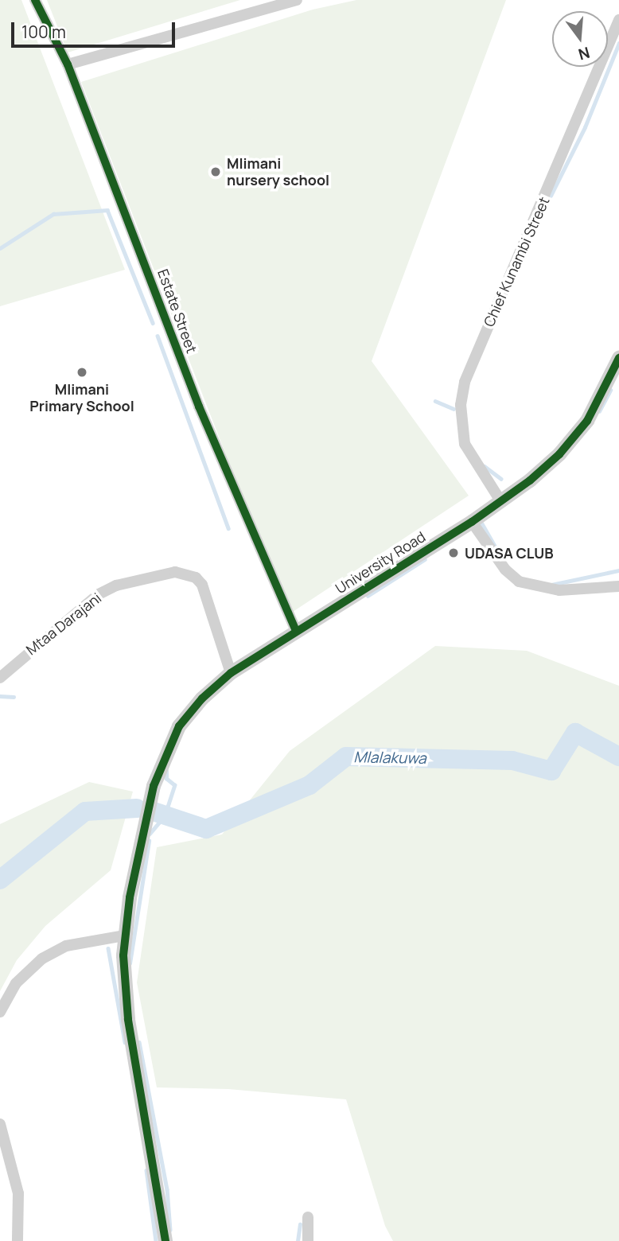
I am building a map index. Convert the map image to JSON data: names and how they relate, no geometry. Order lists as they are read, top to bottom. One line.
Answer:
{"streets":{"street":["Chief Kunambi Street","Estate Street","University Road","Mtaa Darajani"]},"crossings":[["Chief Kunambi Street","University Road"],["Estate Street","University Road"],["University Road","Mtaa Darajani"]],"water":["Mlalakuwa"],"places":["Mlimani nursery school","Mlimani Primary School","UDASA CLUB"],"scale_bar":"100 m","north":"bottom"}
